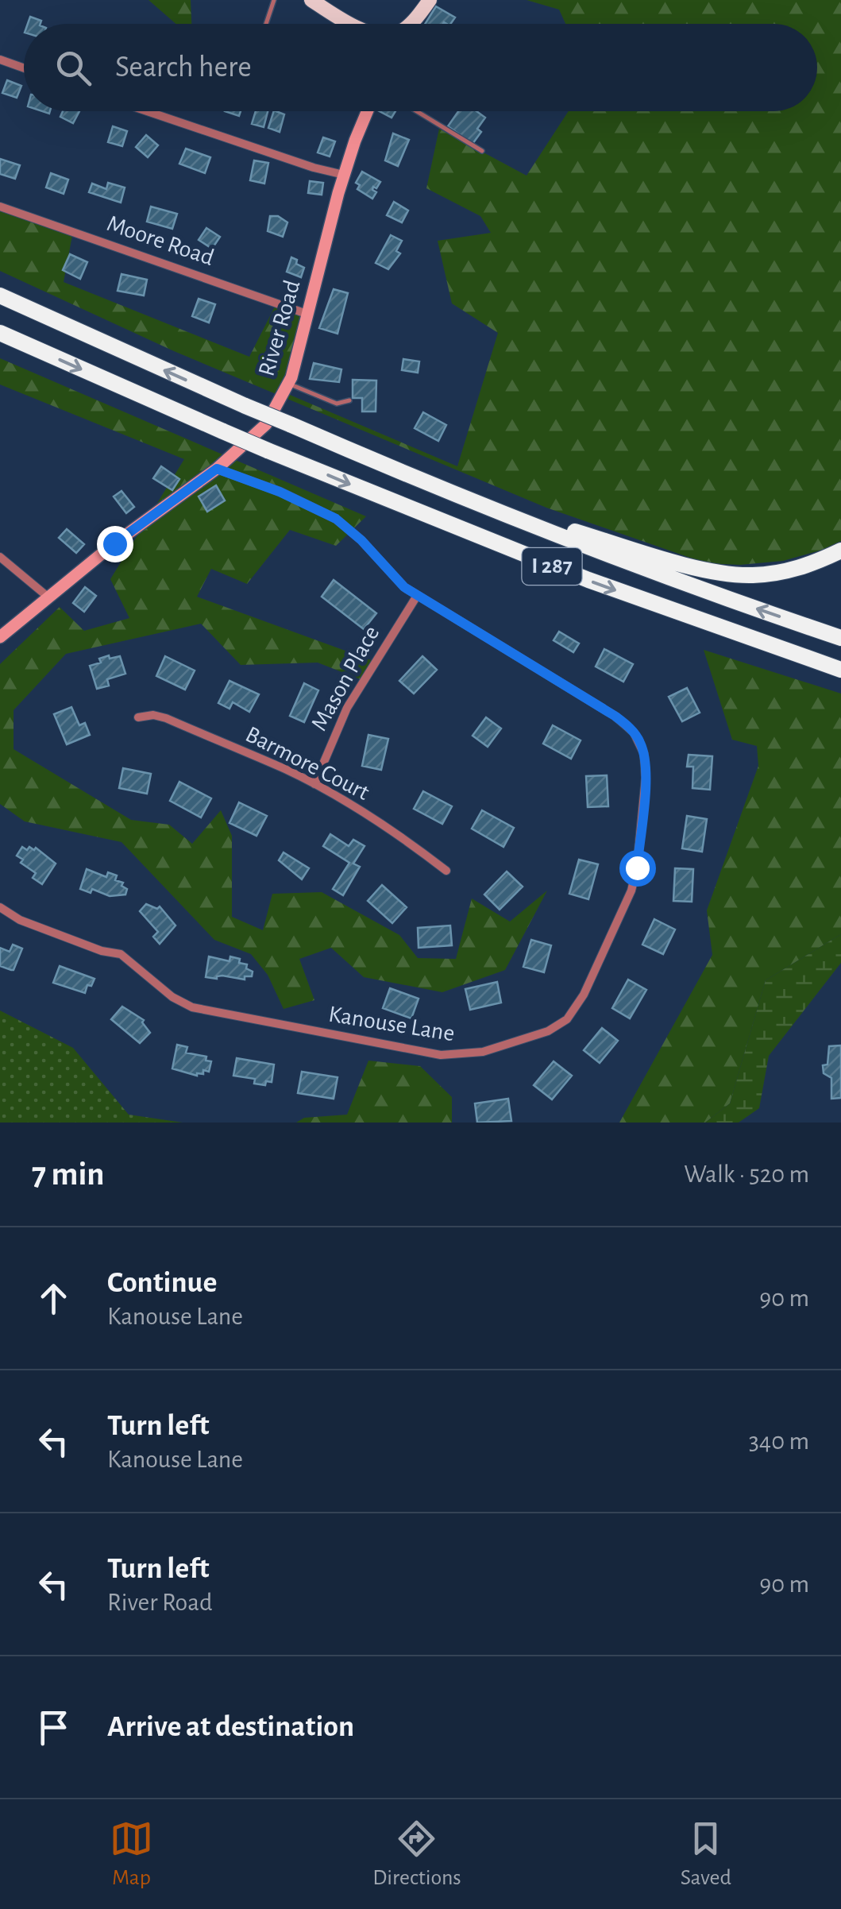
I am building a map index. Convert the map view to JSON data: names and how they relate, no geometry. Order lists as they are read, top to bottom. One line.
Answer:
{"streets":{"highway":["I 287"],"street":["Moore Road","River Road","Mason Place","Barmore Court","Kanouse Lane"]},"crossings":[["Moore Road","River Road"],["River Road","Kanouse Lane"],["Mason Place","Barmore Court"],["Mason Place","Kanouse Lane"]],"page":{"search":"Search here","heading":["7 min","Walk · 520 m"],"list":[["Continue","Kanouse Lane","90 m"],["Turn left","Kanouse Lane","340 m"],["Turn left","River Road","90 m"],"Arrive at destination"],"nav":["Map","Directions","Saved"]}}
